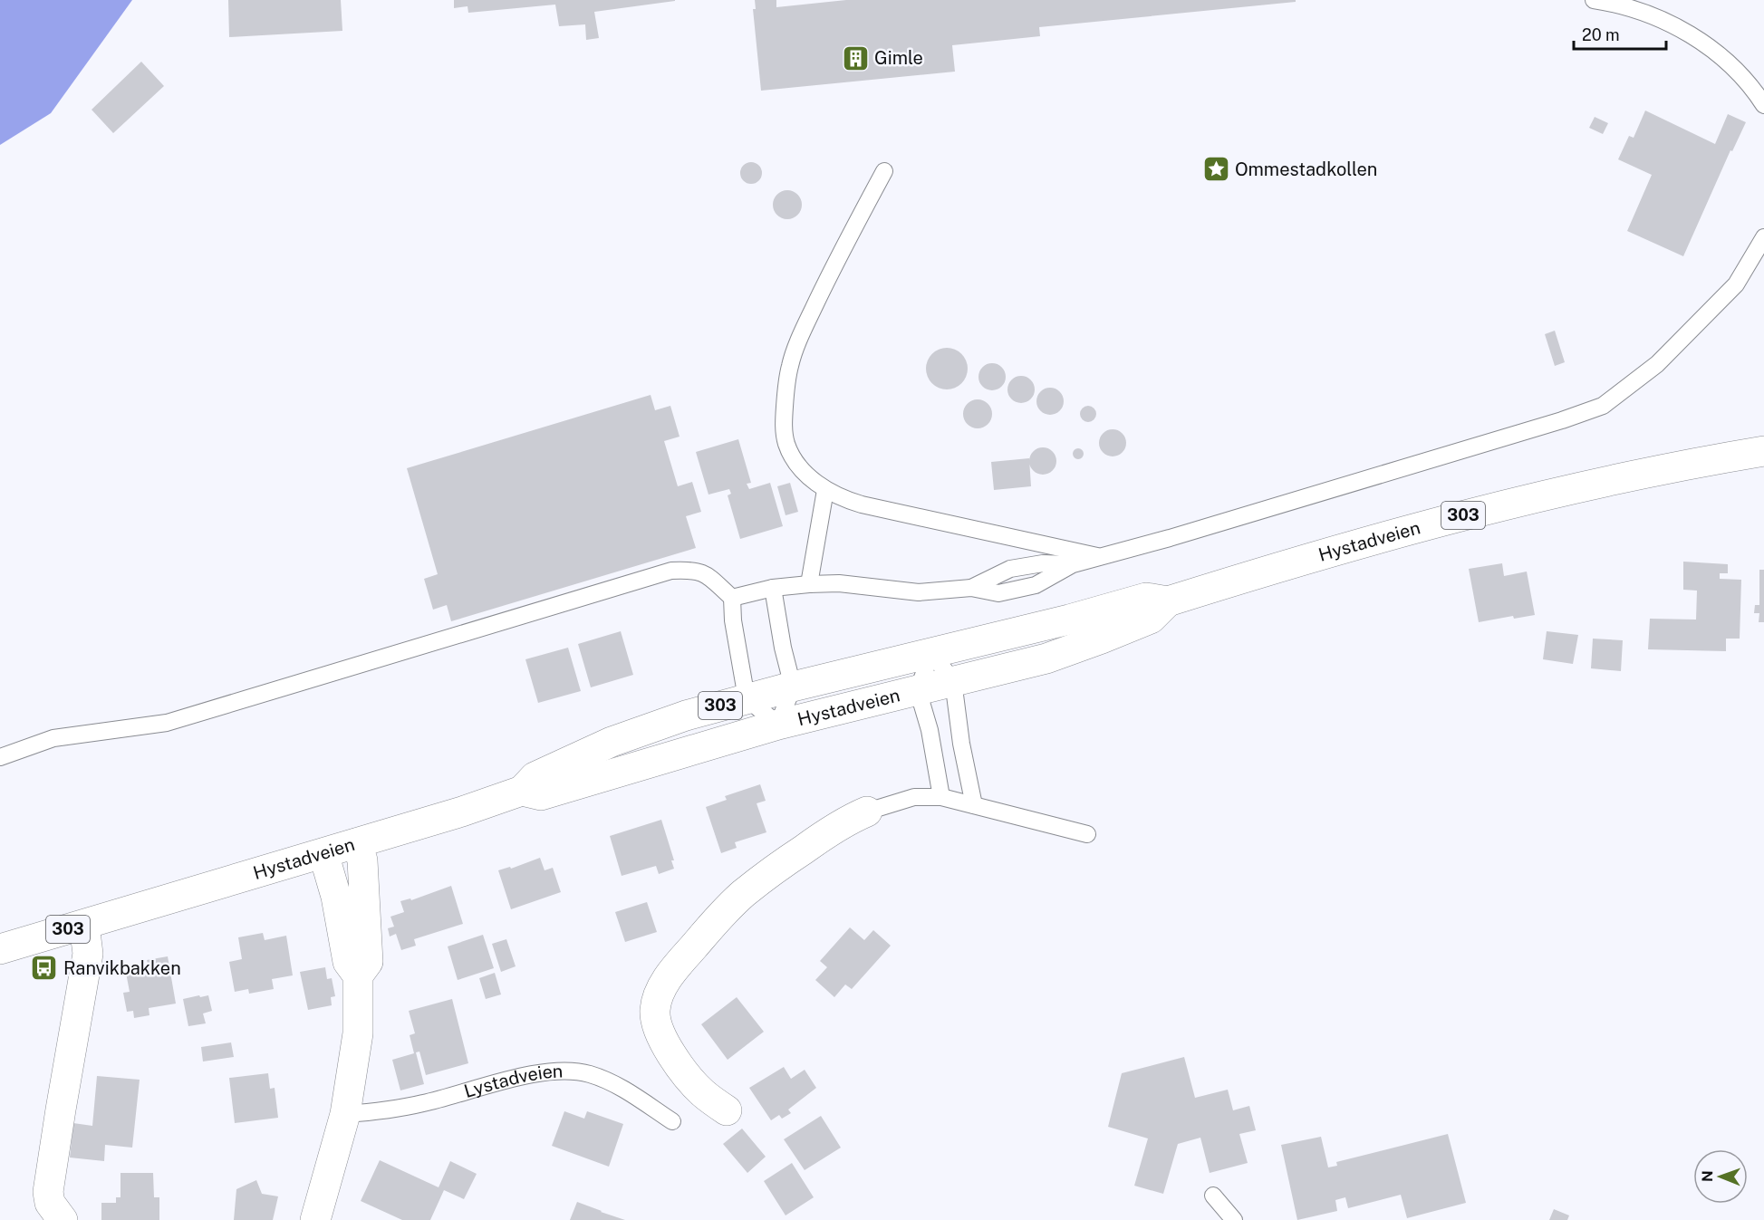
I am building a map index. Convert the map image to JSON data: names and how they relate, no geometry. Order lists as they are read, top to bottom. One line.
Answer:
{"streets":{"main road":["303","Hystadveien"],"lane":["Lystadveien"]},"places":{"building":["Gimle"],"place":["Ommestadkollen"],"bus stop":["Ranvikbakken"]},"scale_bar":"20 m","north":"left"}
